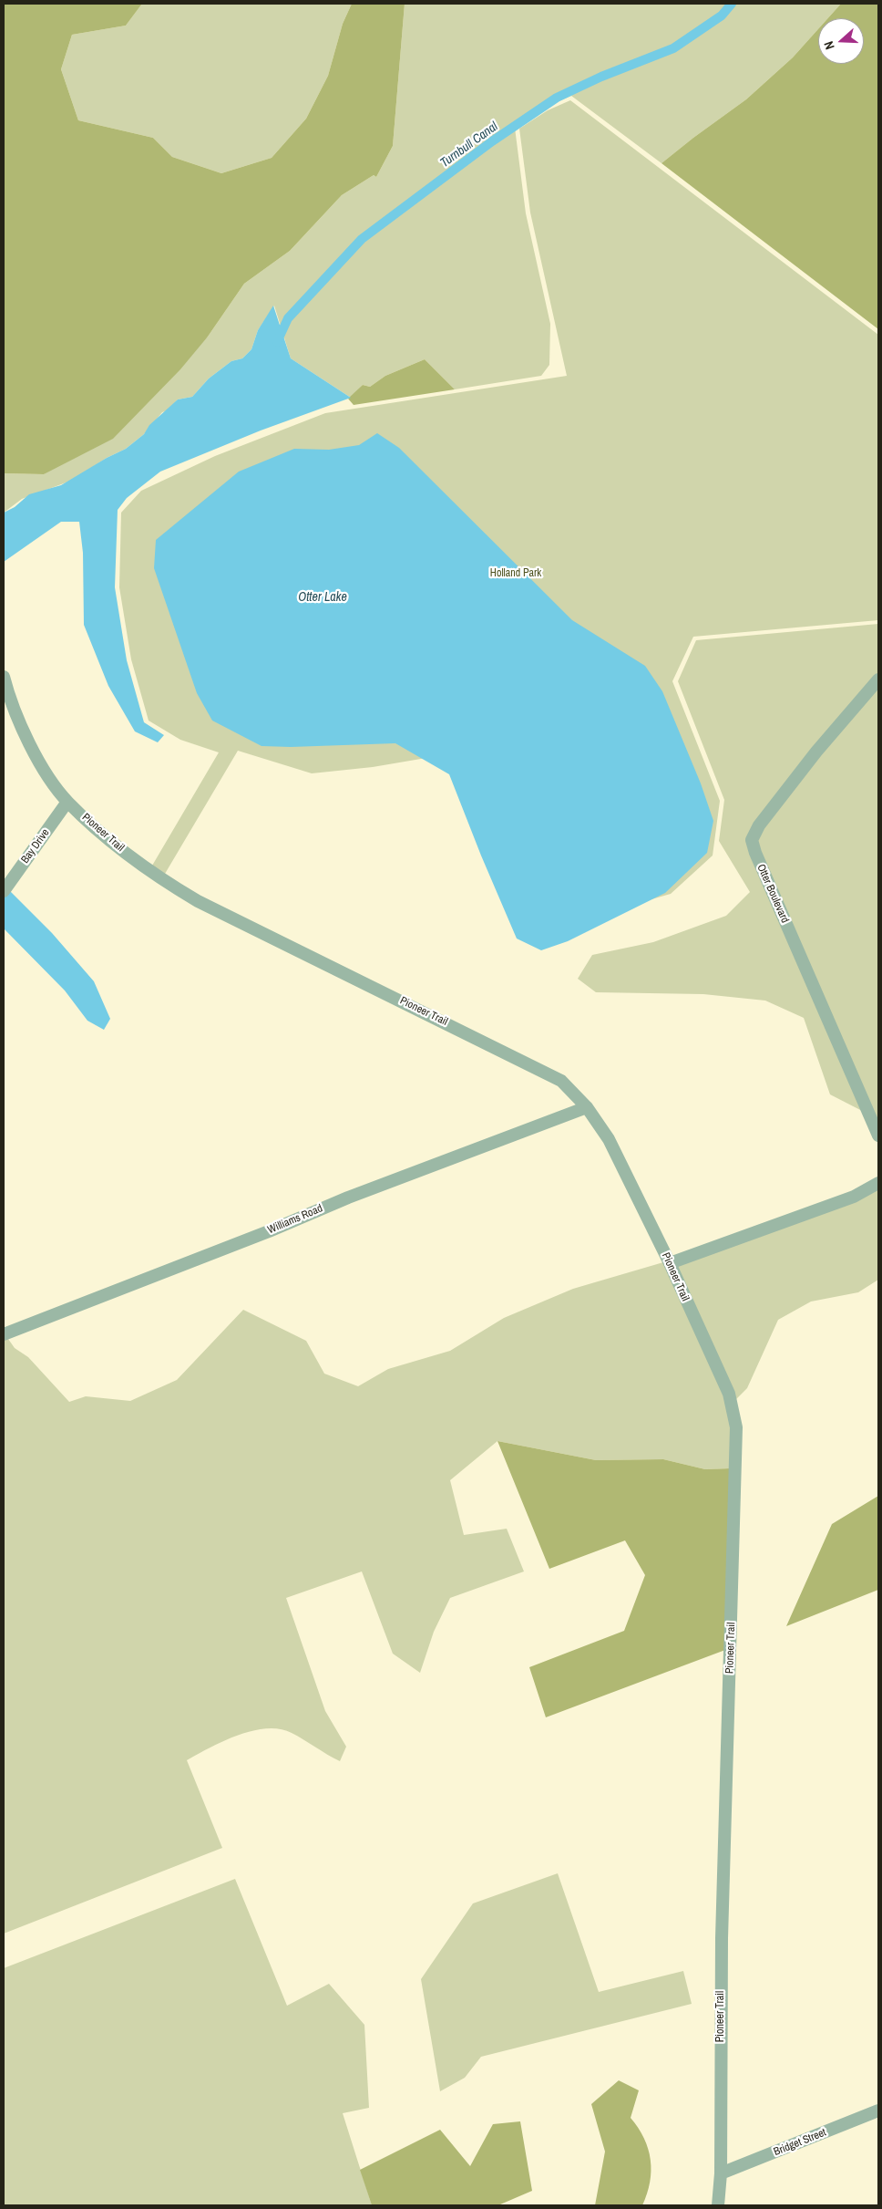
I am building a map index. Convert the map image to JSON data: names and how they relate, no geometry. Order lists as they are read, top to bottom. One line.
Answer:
{"streets":{"street":["Pioneer Trail","Bay Drive","Otter Boulevard","Williams Road","Bridget Street"]},"crossings":[["Pioneer Trail","Bay Drive"],["Pioneer Trail","Williams Road"],["Pioneer Trail","Bridget Street"]],"water":["Turnbull Canal","Otter Lake"],"parks":["Holland Park"],"north":"left"}
